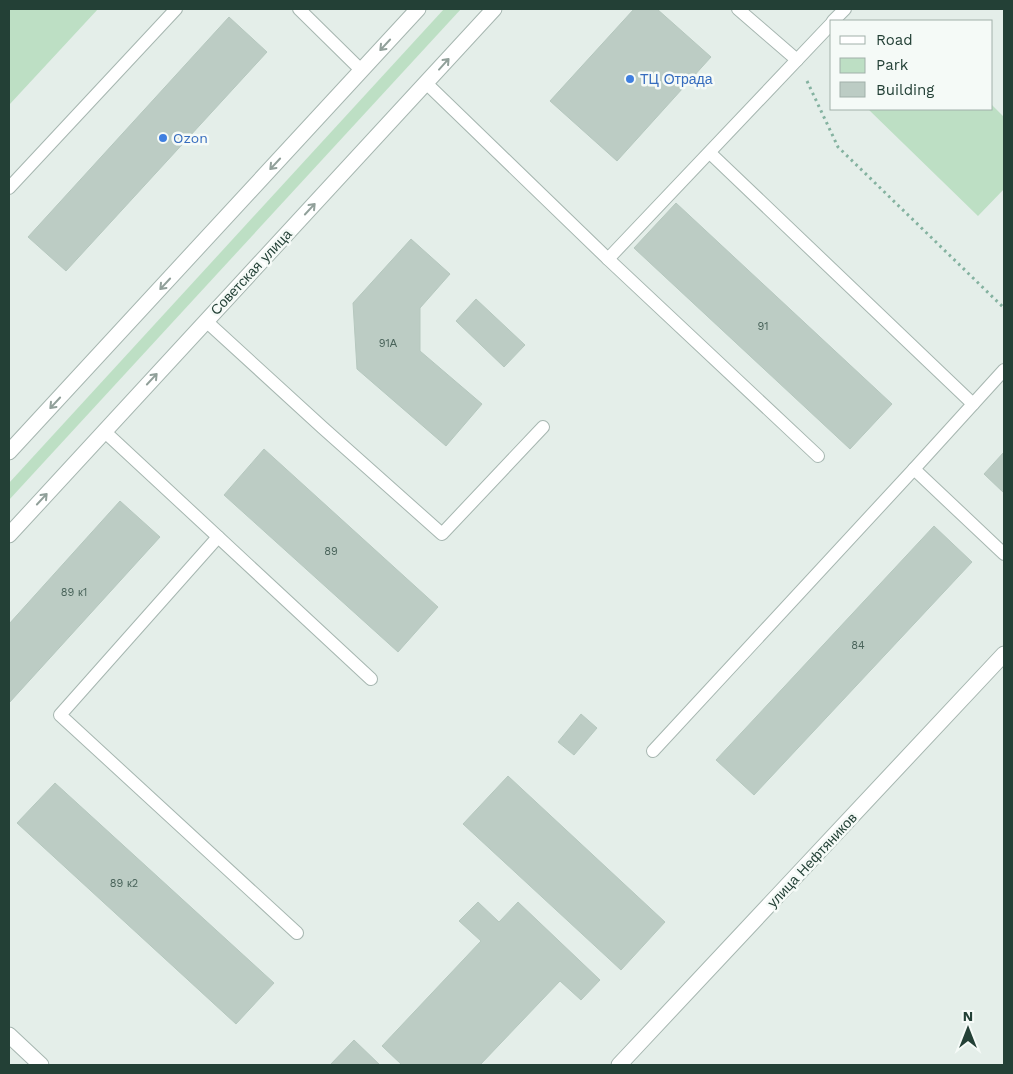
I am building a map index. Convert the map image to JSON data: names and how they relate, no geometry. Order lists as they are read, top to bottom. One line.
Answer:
{"streets":{"street":["Советская улица","улица Нефтяников"]},"places":["ТЦ Отрада","Ozon"],"house_numbers":["91","91А","89","89 к1","84","89 к2"],"legend":["Road","Park","Building"],"north":"top"}
